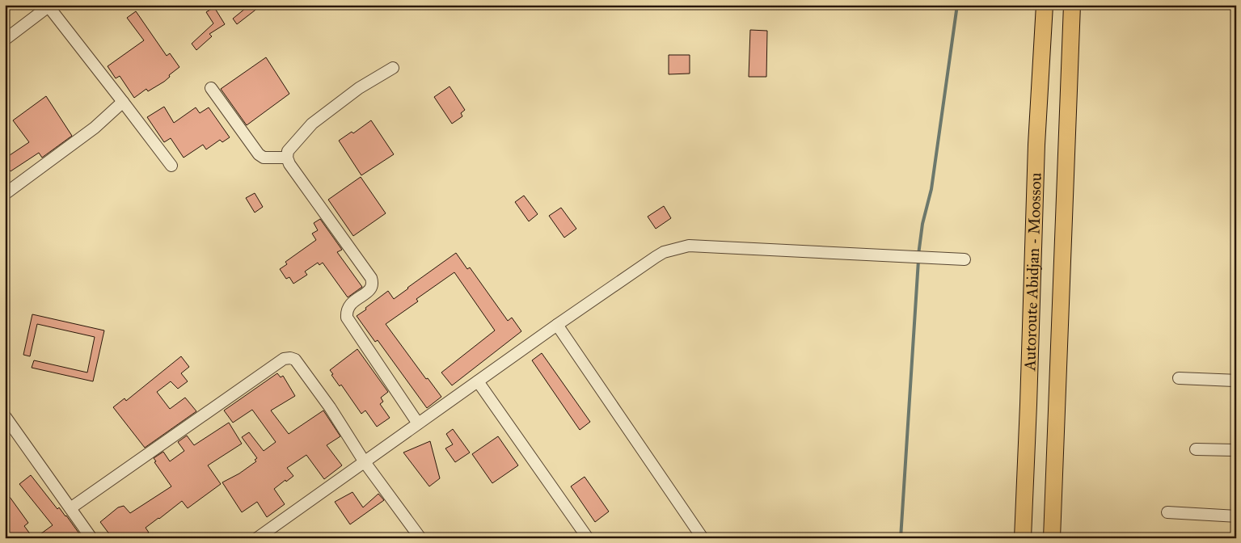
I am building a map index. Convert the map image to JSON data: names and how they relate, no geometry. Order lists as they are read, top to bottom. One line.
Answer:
{"streets":{"highway":["Autoroute Abidjan - Moossou"]}}
